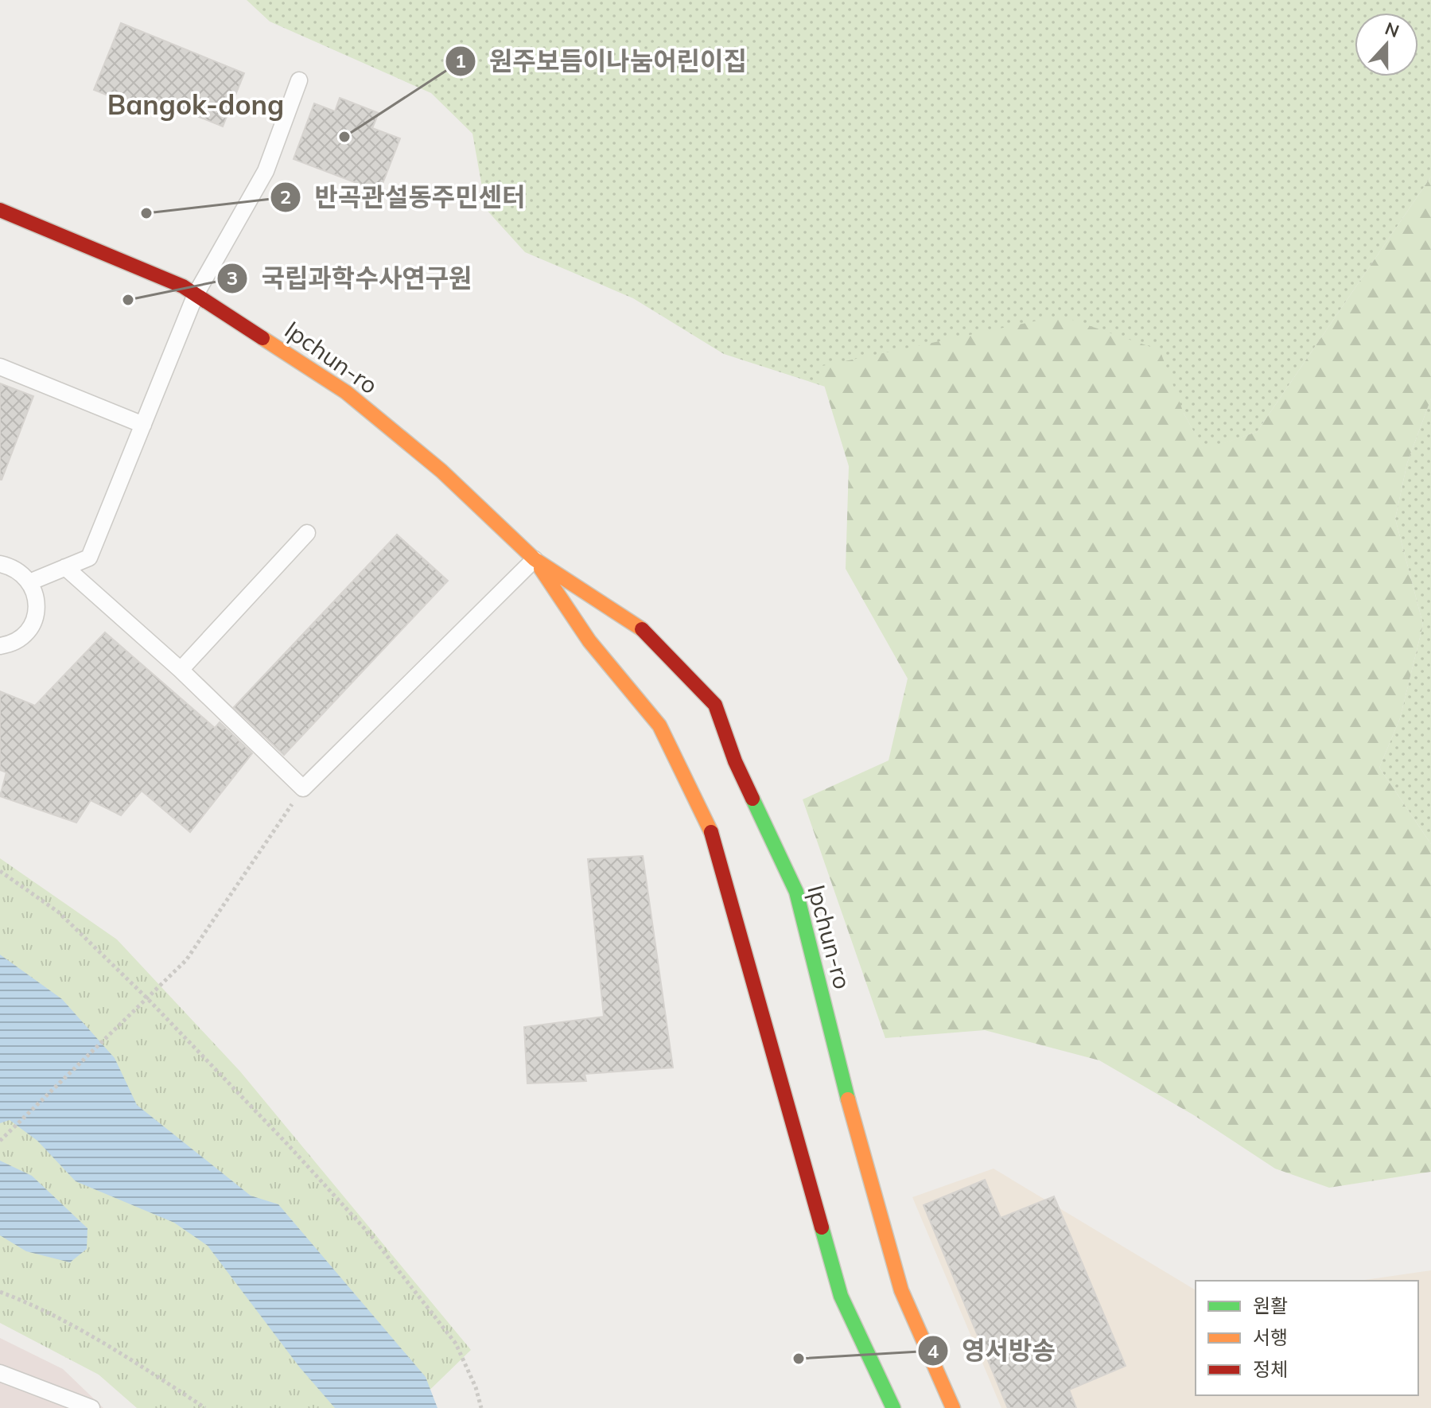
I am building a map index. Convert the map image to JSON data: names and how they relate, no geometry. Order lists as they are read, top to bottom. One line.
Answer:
{"streets":{"street":["Ipchun-ro"]},"districts":["Bangok-dong"],"places":["원주보듬이나눔어린이집","반곡관설동주민센터","국립과학수사연구원","영서방송"],"legend":["원활","서행","정체"],"north":"top"}
